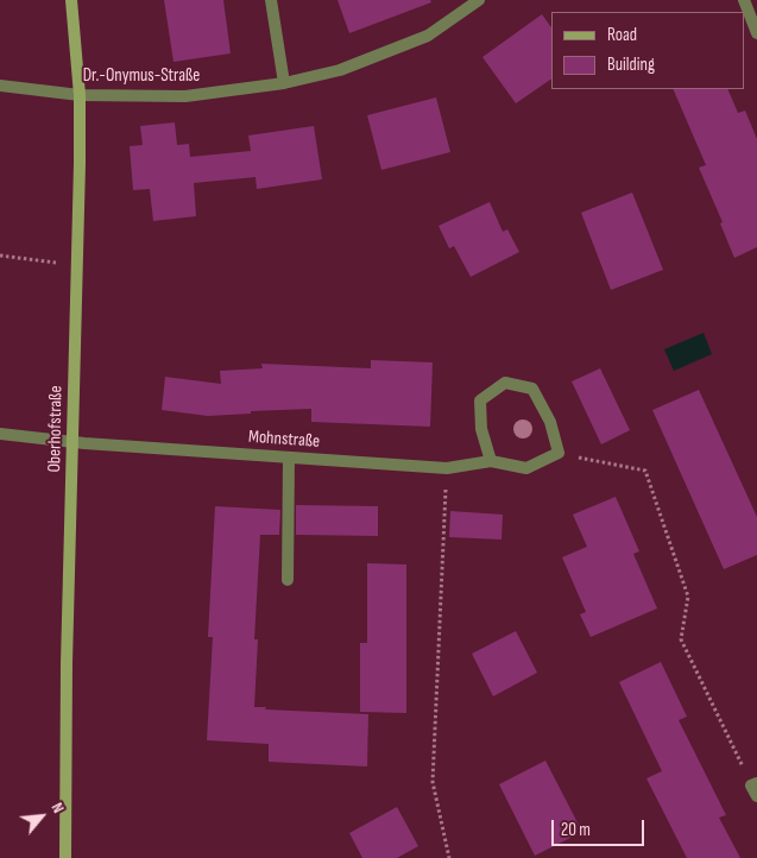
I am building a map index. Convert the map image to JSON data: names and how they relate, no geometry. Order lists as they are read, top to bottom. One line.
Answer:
{"streets":{"street":["Dr.-Onymus-Straße","Oberhofstraße","Mohnstraße"]},"crossings":[["Dr.-Onymus-Straße","Oberhofstraße"],["Oberhofstraße","Mohnstraße"]],"legend":["Road","Building"],"scale_bar":"20 m","north":"top right"}
